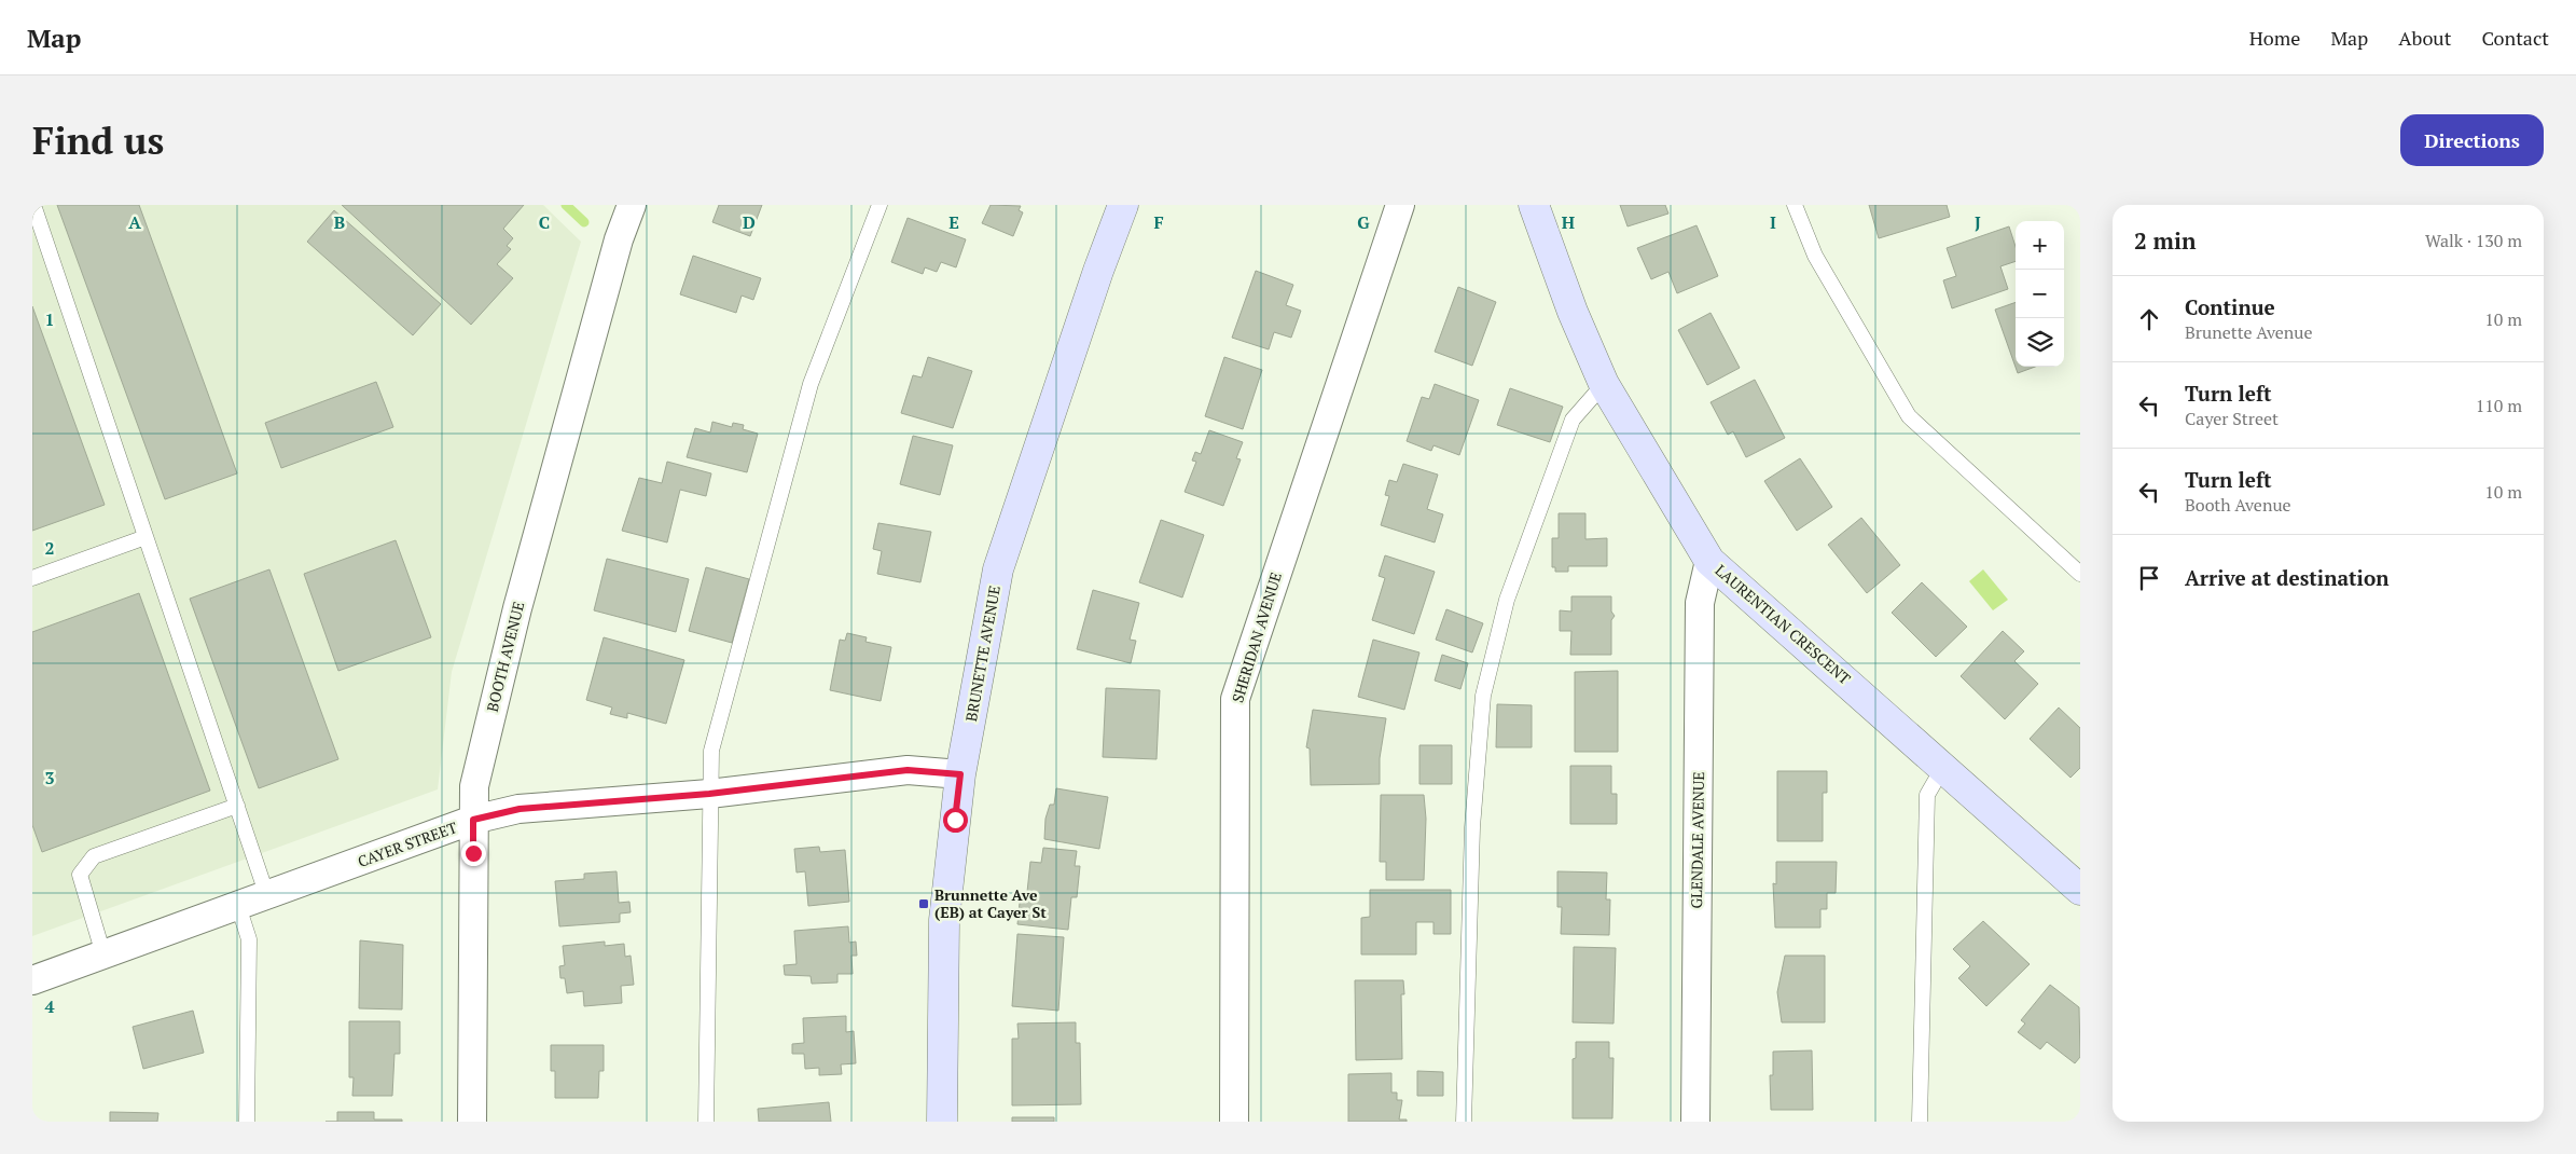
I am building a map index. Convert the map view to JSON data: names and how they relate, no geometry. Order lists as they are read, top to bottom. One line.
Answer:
{"streets":{"main road":["LAURENTIAN CRESCENT","BRUNETTE AVENUE"],"street":["SHERIDAN AVENUE","BOOTH AVENUE","GLENDALE AVENUE","CAYER STREET"]},"crossings":[["LAURENTIAN CRESCENT","GLENDALE AVENUE"],["BRUNETTE AVENUE","CAYER STREET"],["BOOTH AVENUE","CAYER STREET"]],"places":{"transit":["Brunnette Ave (EB) at Cayer St"]},"page":{"header":"Map","nav":["Home","Map","About","Contact"],"buttons":"Directions","title":"Find us","heading":["2 min","Walk · 130 m"],"map_buttons":["+","−"],"list":[["Continue","Brunette Avenue","10 m"],["Turn left","Cayer Street","110 m"],["Turn left","Booth Avenue","10 m"],"Arrive at destination"]},"grid":{"columns":["A","B","C","D","E","F","G","H","I","J"],"rows":["1","2","3","4"]}}
